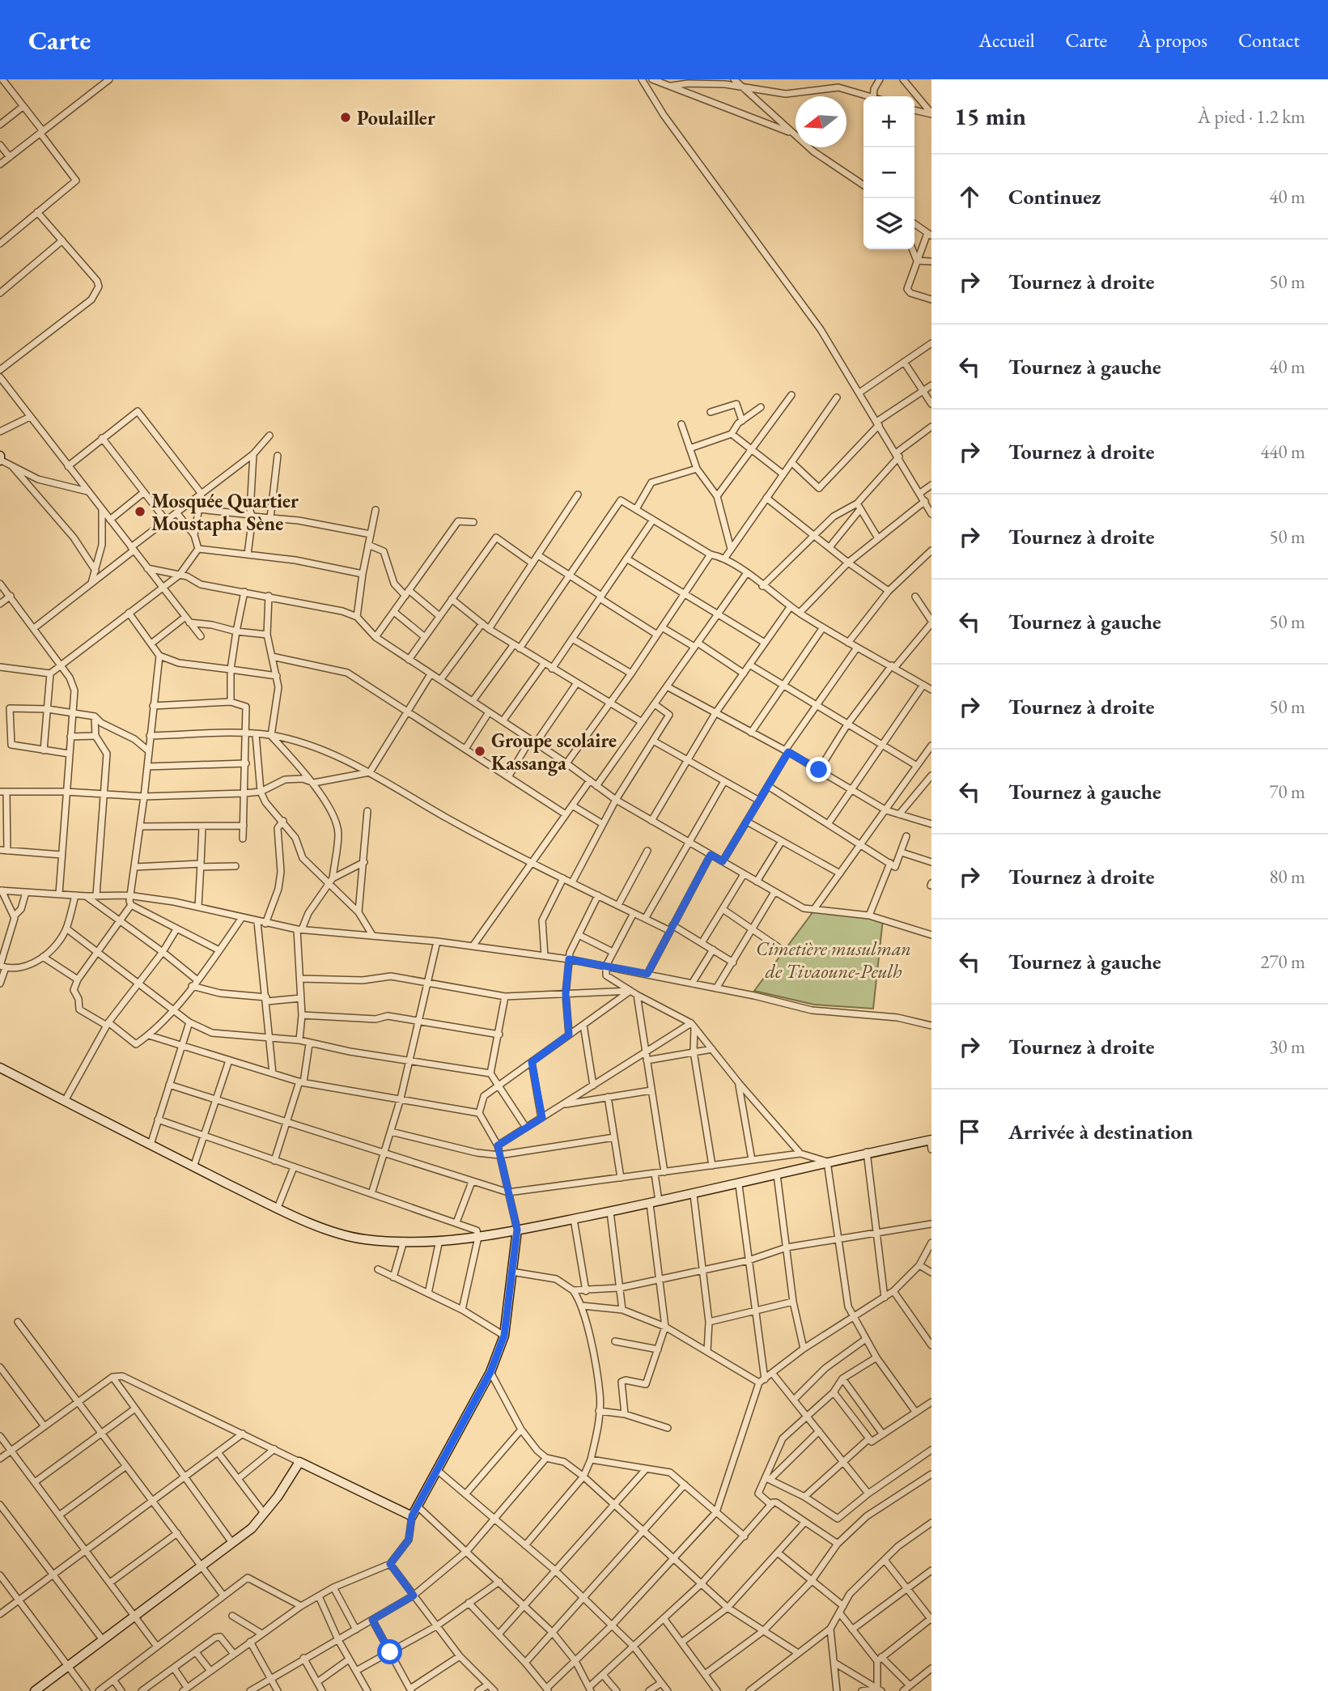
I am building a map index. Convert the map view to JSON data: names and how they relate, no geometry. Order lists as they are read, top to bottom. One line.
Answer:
{"parks":["Cimetière musulman de Tivaoune-Peulh"],"places":["Poulailler","Mosquée Quartier Moustapha Sène","Groupe scolaire Kassanga"],"north":"left","page":{"header":"Carte","nav":["Accueil","Carte","À propos","Contact"],"heading":["15 min","À pied · 1.2 km"],"map_buttons":["+","−"],"list":[["Continuez","40 m"],["Tournez à droite","50 m"],["Tournez à gauche","40 m"],["Tournez à droite","440 m"],["Tournez à droite","50 m"],["Tournez à gauche","50 m"],["Tournez à droite","50 m"],["Tournez à gauche","70 m"],["Tournez à droite","80 m"],["Tournez à gauche","270 m"],["Tournez à droite","30 m"],"Arrivée à destination"]}}
